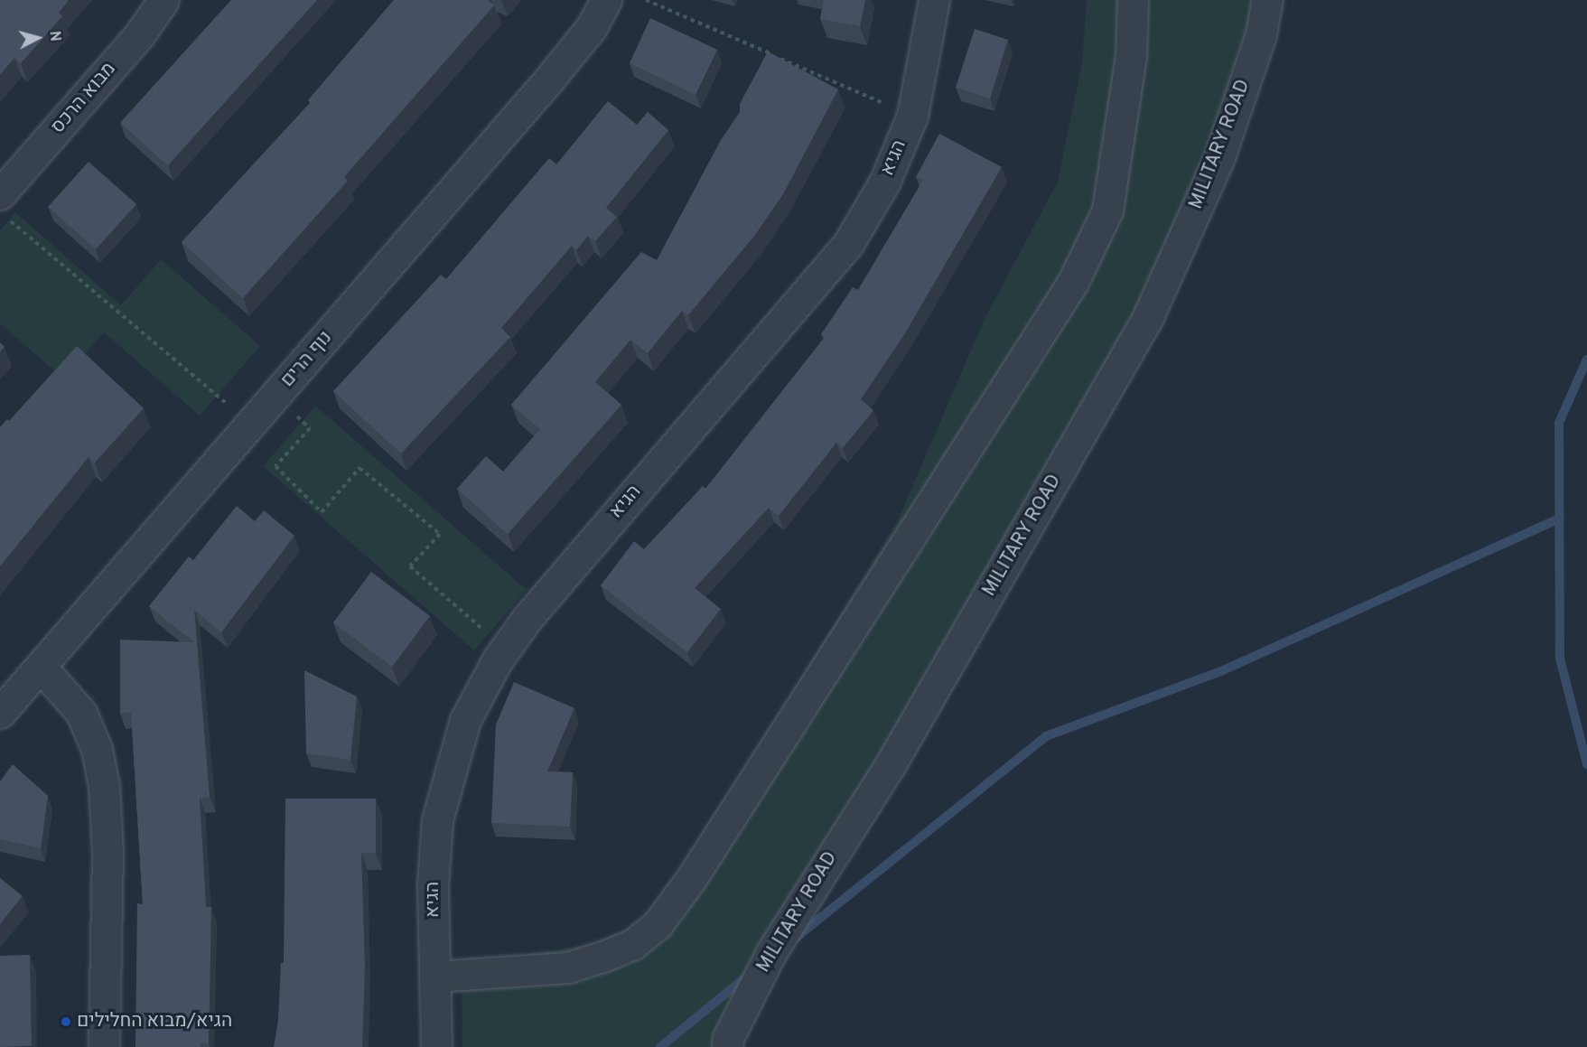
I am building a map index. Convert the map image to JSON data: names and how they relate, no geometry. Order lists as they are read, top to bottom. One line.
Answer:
{"streets":{"street":["מבוא הרכס","MILITARY ROAD","הגיא","נוף הרים"]},"places":["הגיא/מבוא החלילים"],"north":"right"}
